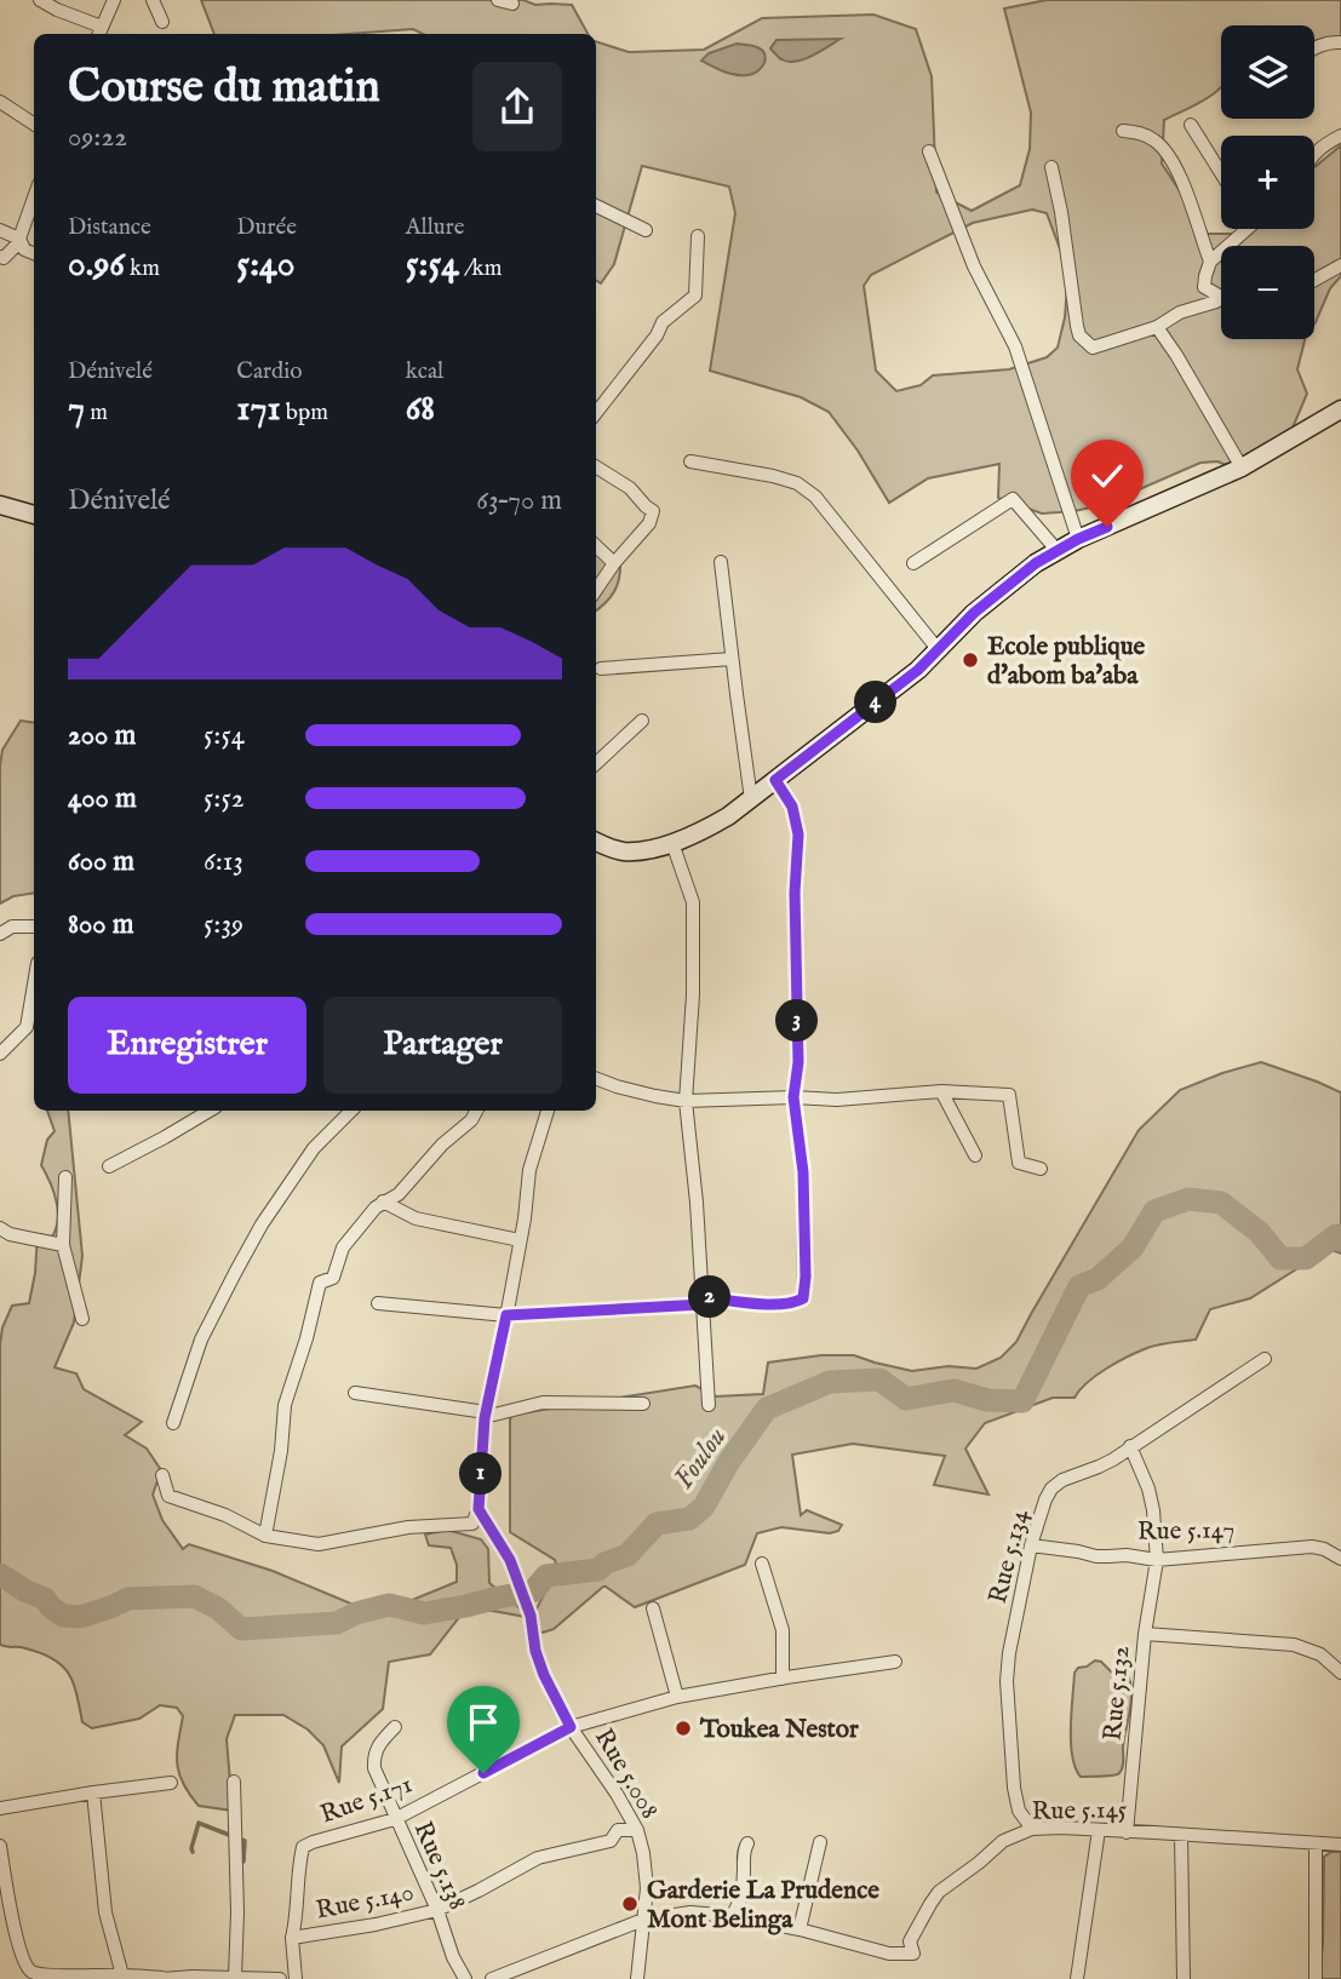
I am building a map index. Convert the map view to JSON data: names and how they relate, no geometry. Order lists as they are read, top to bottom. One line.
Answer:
{"streets":{"street":["Rue 5.147","Rue 5.134","Rue 5.132","Rue 5.008","Rue 5.171","Rue 5.145","Rue 5.138","Rue 5.140"]},"crossings":[["Rue 5.147","Rue 5.134"],["Rue 5.147","Rue 5.132"],["Rue 5.134","Rue 5.132"],["Rue 5.134","Rue 5.145"],["Rue 5.132","Rue 5.145"],["Rue 5.008","Rue 5.171"],["Rue 5.008","Rue 5.145"],["Rue 5.008","Rue 5.140"],["Rue 5.171","Rue 5.138"],["Rue 5.171","Rue 5.140"],["Rue 5.138","Rue 5.140"]],"water":["Foulou"],"places":["Ecole publique d'abom ba'aba","Toukea Nestor","Garderie La Prudence Mont Belinga"],"page":{"map_buttons":["+","−"],"heading":["Course du matin","09:22"],"stats":[["Distance","0.96 km"],["Durée","5:40"],["Allure","5:54 /km"],["Dénivelé","7 m"],["Cardio","171 bpm"],["kcal","68"]],"chart":["Dénivelé","63–70 m"],"pins":["4","3","2","1"],"list":[{"name":"200 m","note":"5:54"},{"name":"400 m","note":"5:52"},{"name":"600 m","note":"6:13"},{"name":"800 m","note":"5:39"}],"buttons":["Enregistrer","Partager"]}}
